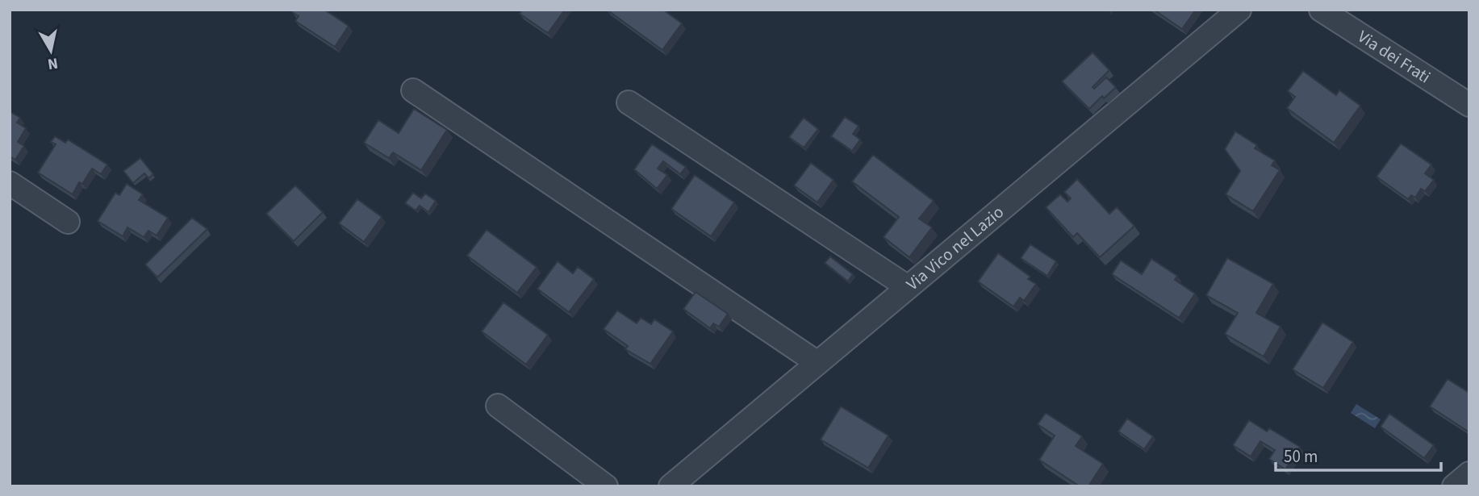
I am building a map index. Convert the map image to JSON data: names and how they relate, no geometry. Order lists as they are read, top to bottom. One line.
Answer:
{"streets":{"street":["Via dei Frati","Via Vico nel Lazio"]},"scale_bar":"50 m","north":"bottom"}
